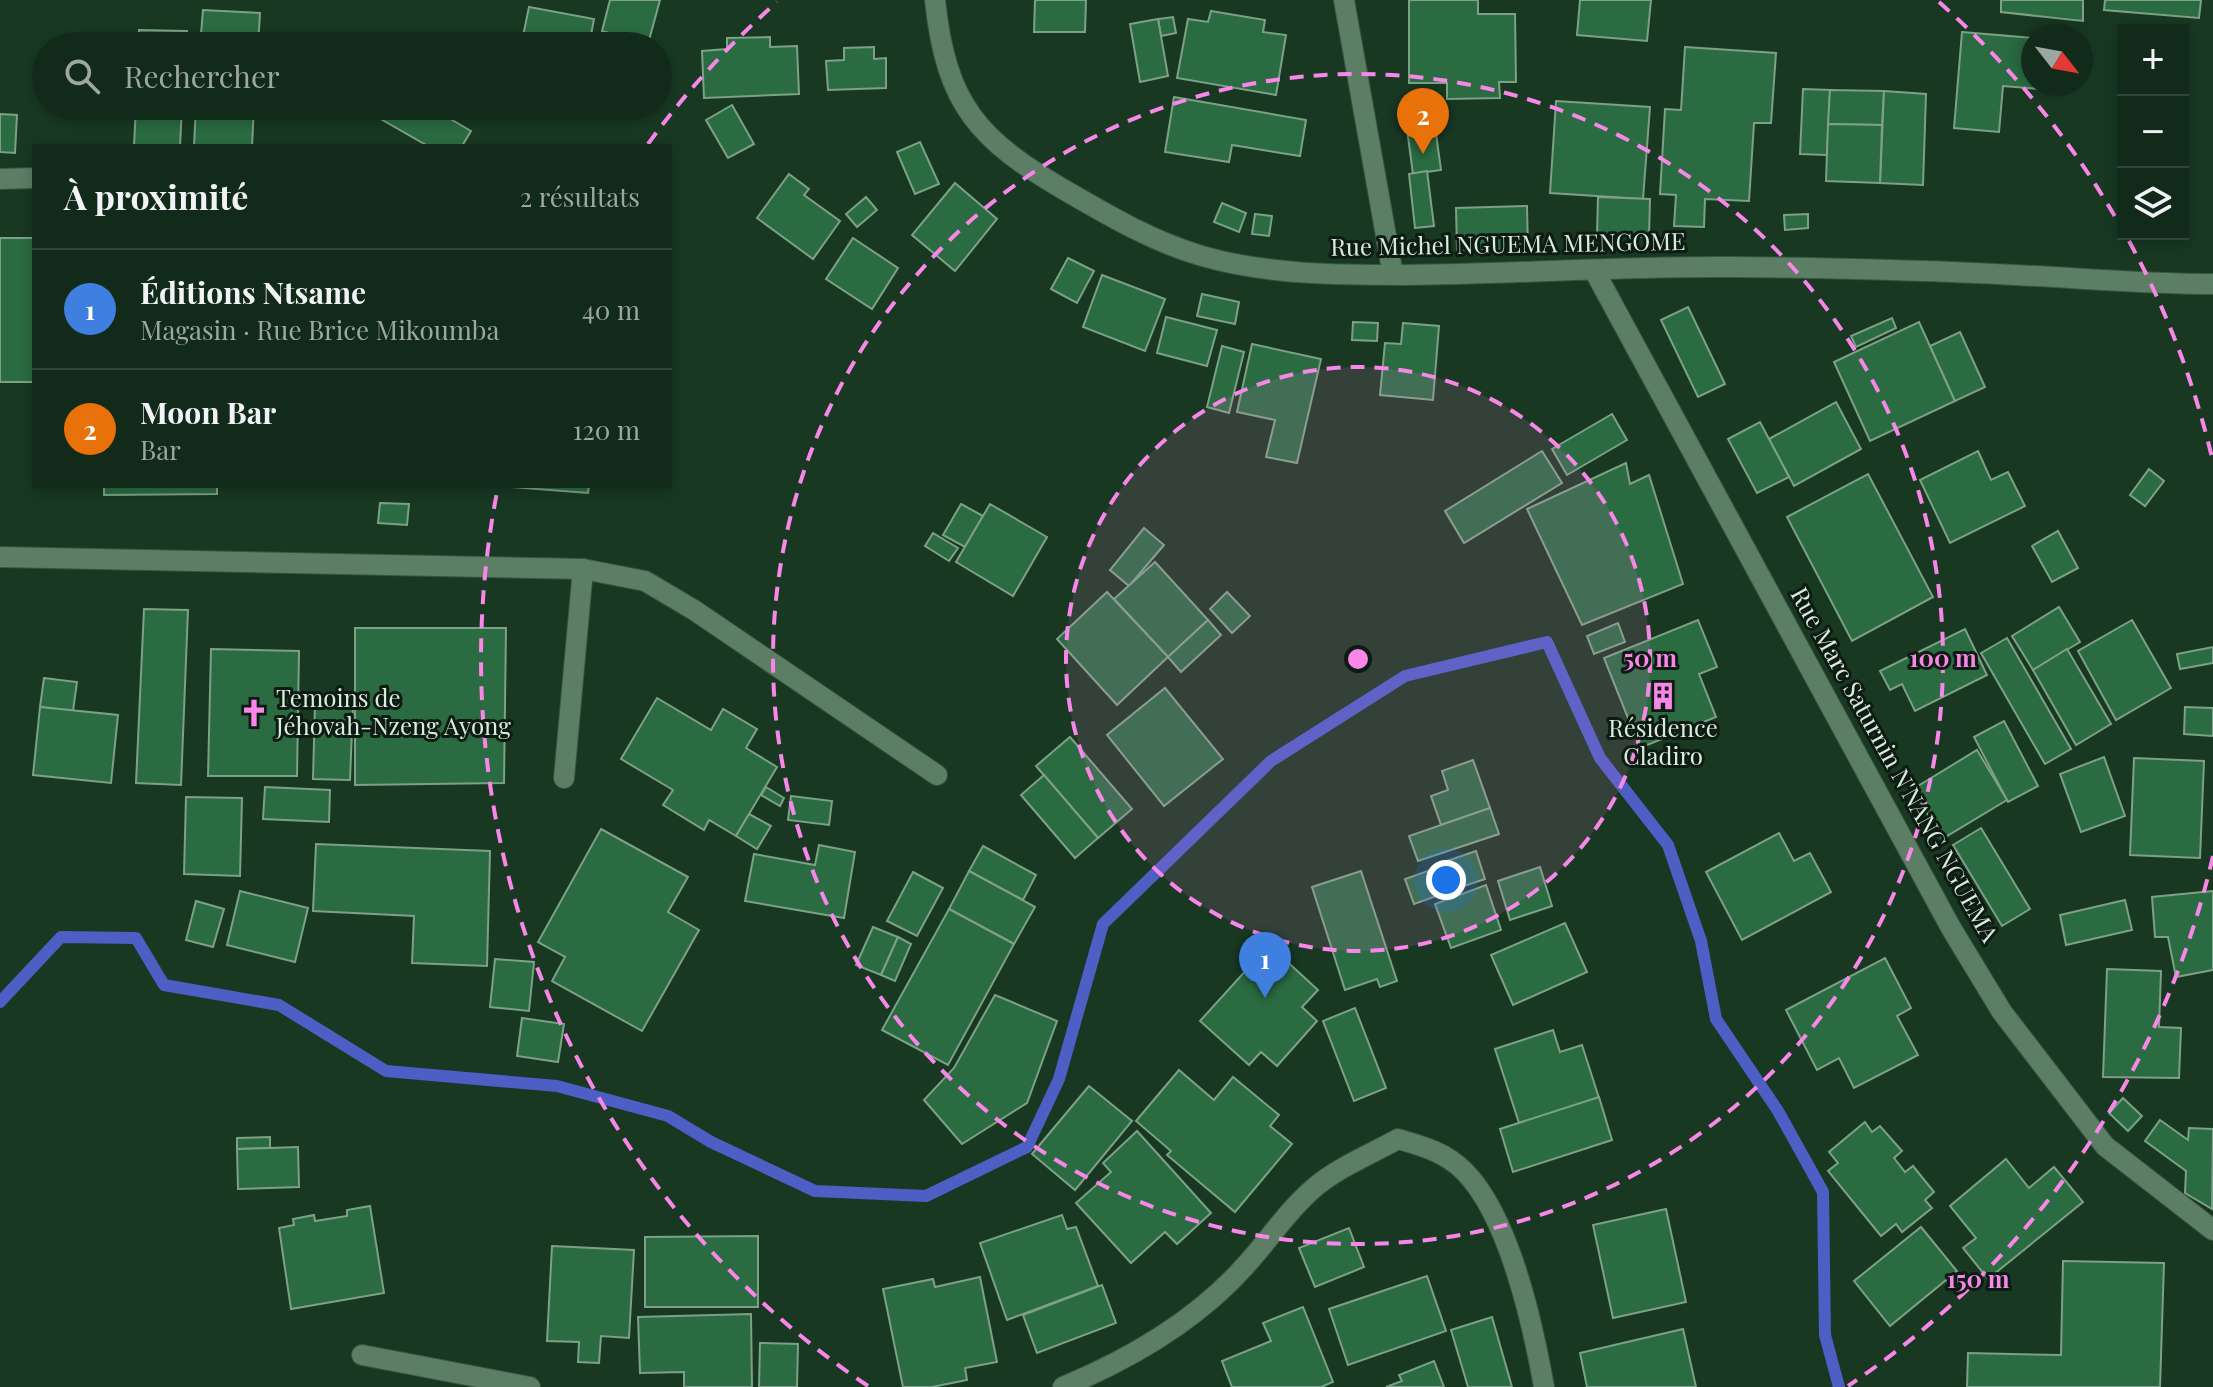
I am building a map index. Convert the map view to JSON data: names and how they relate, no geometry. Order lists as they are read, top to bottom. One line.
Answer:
{"streets":{"street":["Rue Michel NGUEMA MENGOME","Rue Marc Saturnin N'NANG NGUEMA"]},"crossings":[["Rue Michel NGUEMA MENGOME","Rue Marc Saturnin N'NANG NGUEMA"]],"places":{"building":["Résidence Cladiro"],"church":["Temoins de Jéhovah-Nzeng Ayong"]},"north":"bottom right","page":{"map_buttons":["+","−"],"search":"Rechercher","pins":["2","1"],"heading":["À proximité","2 résultats"],"list":[{"mark":"1","name":"Éditions Ntsame","note":"Magasin · Rue Brice Mikoumba","value":"40 m"},{"mark":"2","name":"Moon Bar","note":"Bar","value":"120 m"}]},"rings":["50 m","100 m","150 m"]}
